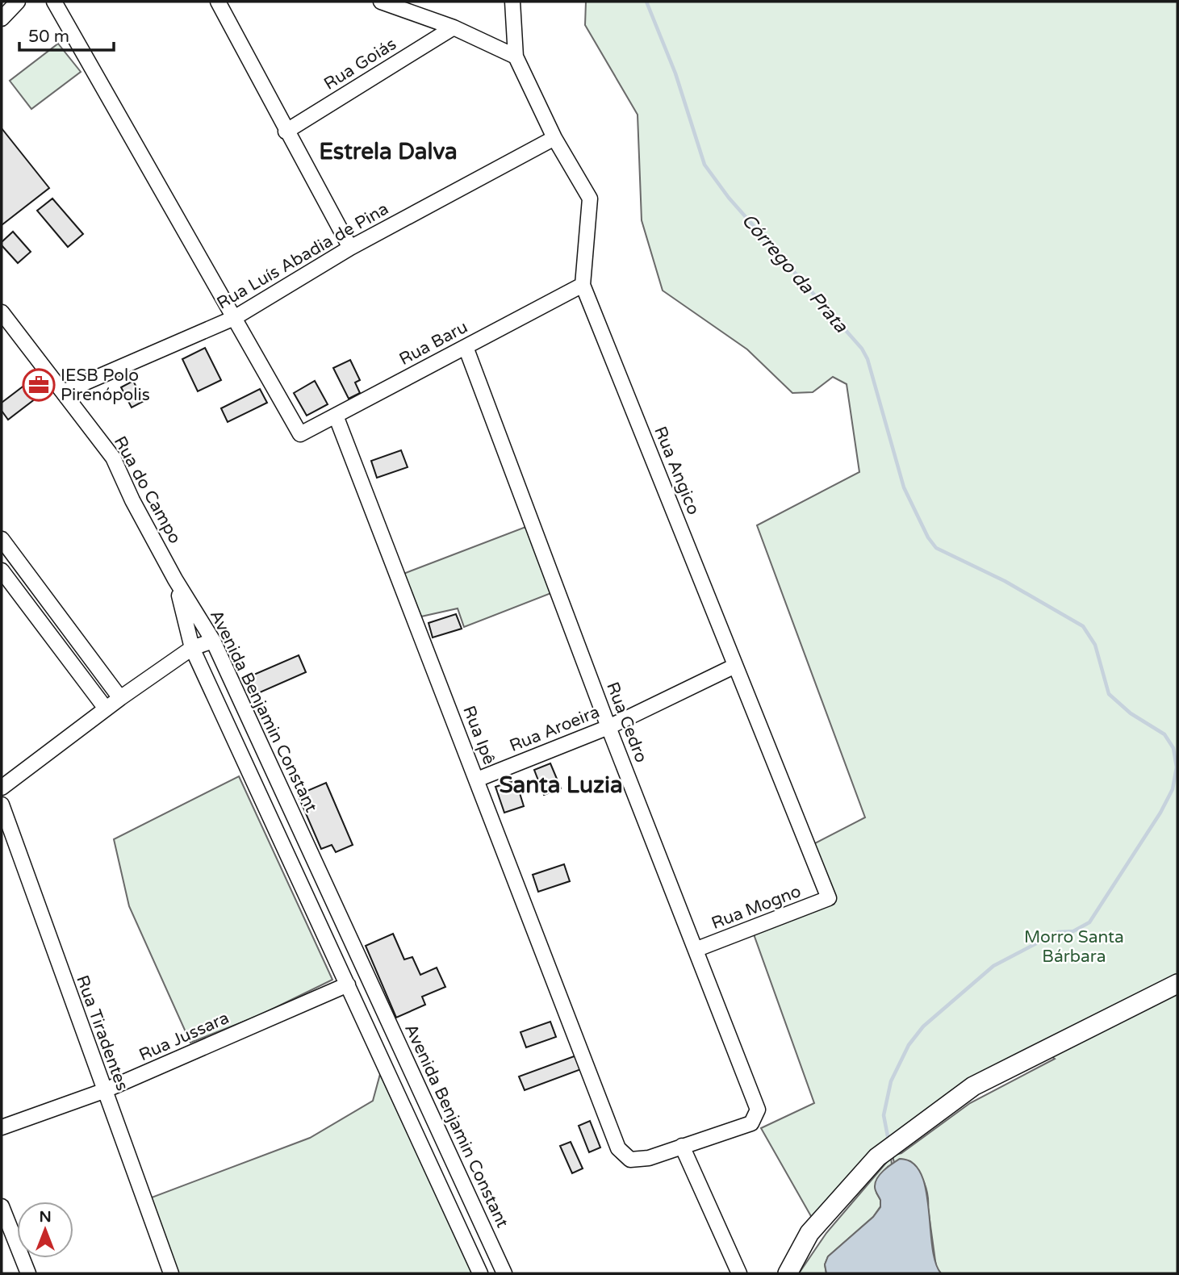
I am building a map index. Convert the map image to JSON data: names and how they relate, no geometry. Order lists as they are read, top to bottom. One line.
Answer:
{"streets":{"street":["Rua Goiás","Rua Luís Abadia de Pina","Rua Baru","Rua Angico","Rua do Campo","Avenida Benjamin Constant","Rua Cedro","Rua Aroeira","Rua Ipê","Rua Mogno","Rua Tiradentes","Rua Jussara"]},"crossings":[["Rua Luís Abadia de Pina","Rua Baru"],["Rua Luís Abadia de Pina","Rua Angico"],["Rua Luís Abadia de Pina","Rua do Campo"],["Rua Baru","Rua Angico"],["Rua Baru","Rua Cedro"],["Rua Baru","Rua Ipê"],["Rua Angico","Rua Aroeira"],["Rua Angico","Rua Mogno"],["Rua do Campo","Avenida Benjamin Constant"],["Avenida Benjamin Constant","Rua Jussara"],["Rua Cedro","Rua Aroeira"],["Rua Cedro","Rua Ipê"],["Rua Cedro","Rua Mogno"],["Rua Aroeira","Rua Ipê"],["Rua Tiradentes","Rua Jussara"]],"districts":["Estrela Dalva","Santa Luzia"],"water":["Córrego da Prata"],"parks":["Morro Santa Bárbara"],"places":{"office":["IESB Polo Pirenópolis"]},"scale_bar":"50 m","north":"top"}
